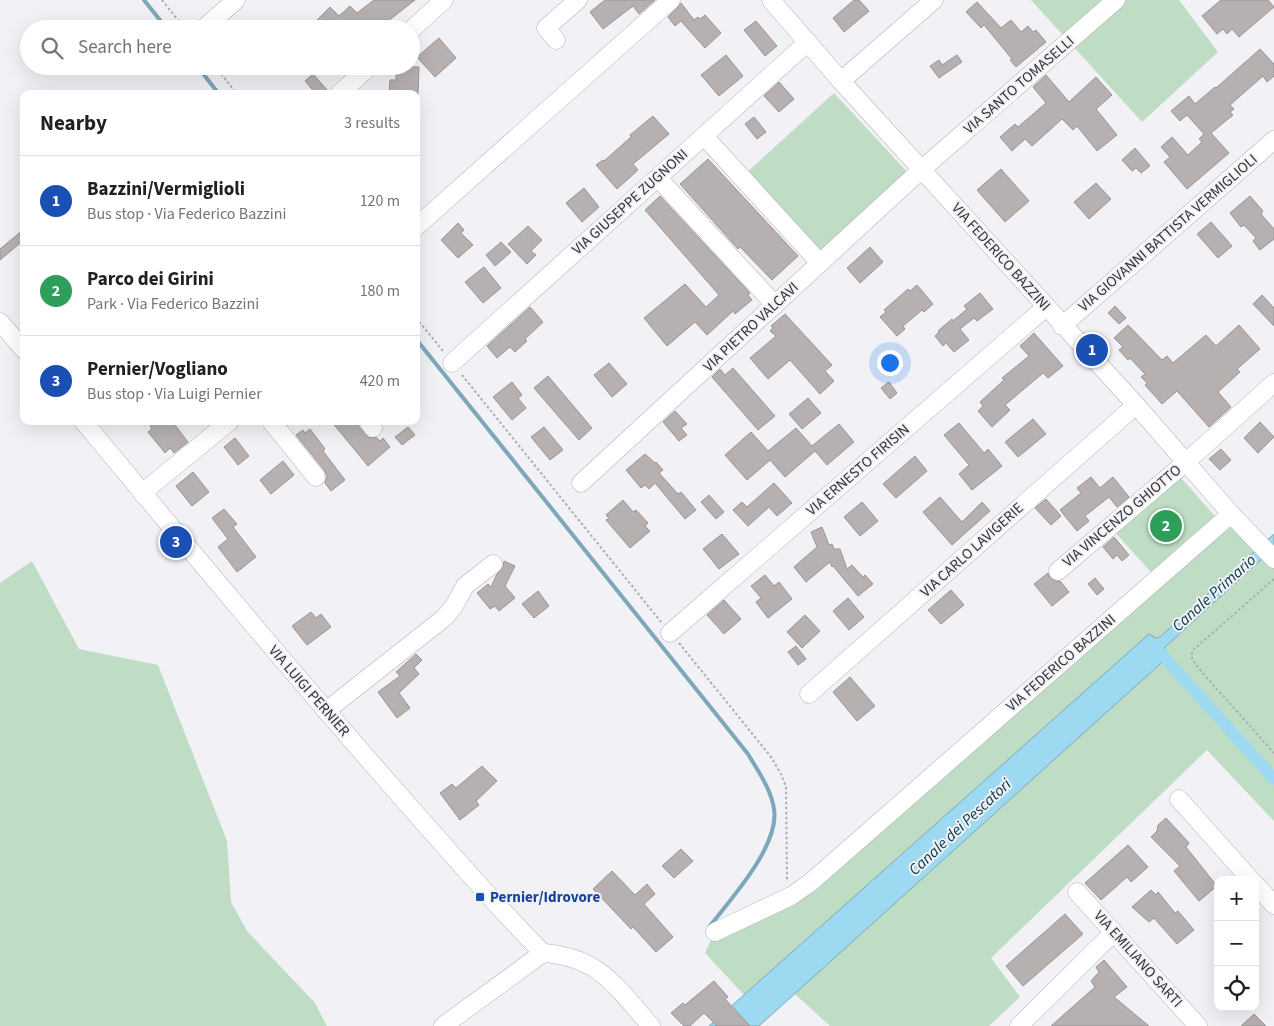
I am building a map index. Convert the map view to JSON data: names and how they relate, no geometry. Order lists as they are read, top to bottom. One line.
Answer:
{"streets":{"street":["VIA SANTO TOMASELLI","VIA GIUSEPPE ZUGNONI","VIA GIOVANNI BATTISTA VERMIGLIOLI","VIA FEDERICO BAZZINI","VIA PIETRO VALCAVI","VIA ERNESTO FIRISIN","VIA VINCENZO GHIOTTO","VIA CARLO LAVIGERIE","VIA LUIGI PERNIER","VIA EMILIANO SARTI"]},"crossings":[["VIA SANTO TOMASELLI","VIA FEDERICO BAZZINI"],["VIA SANTO TOMASELLI","VIA PIETRO VALCAVI"],["VIA GIUSEPPE ZUGNONI","VIA FEDERICO BAZZINI"],["VIA GIOVANNI BATTISTA VERMIGLIOLI","VIA FEDERICO BAZZINI"],["VIA FEDERICO BAZZINI","VIA PIETRO VALCAVI"],["VIA FEDERICO BAZZINI","VIA ERNESTO FIRISIN"],["VIA FEDERICO BAZZINI","VIA VINCENZO GHIOTTO"],["VIA FEDERICO BAZZINI","VIA CARLO LAVIGERIE"]],"water":["Canale Primario","Canale dei Pescatori"],"places":{"transit":["Pernier/Idrovore"]},"page":{"search":"Search here","heading":["Nearby","3 results"],"list":[{"mark":"1","name":"Bazzini/Vermiglioli","note":"Bus stop · Via Federico Bazzini","value":"120 m"},{"mark":"2","name":"Parco dei Girini","note":"Park · Via Federico Bazzini","value":"180 m"},{"mark":"3","name":"Pernier/Vogliano","note":"Bus stop · Via Luigi Pernier","value":"420 m"}],"pins":["1","2","3"],"map_buttons":["+","−"]}}
